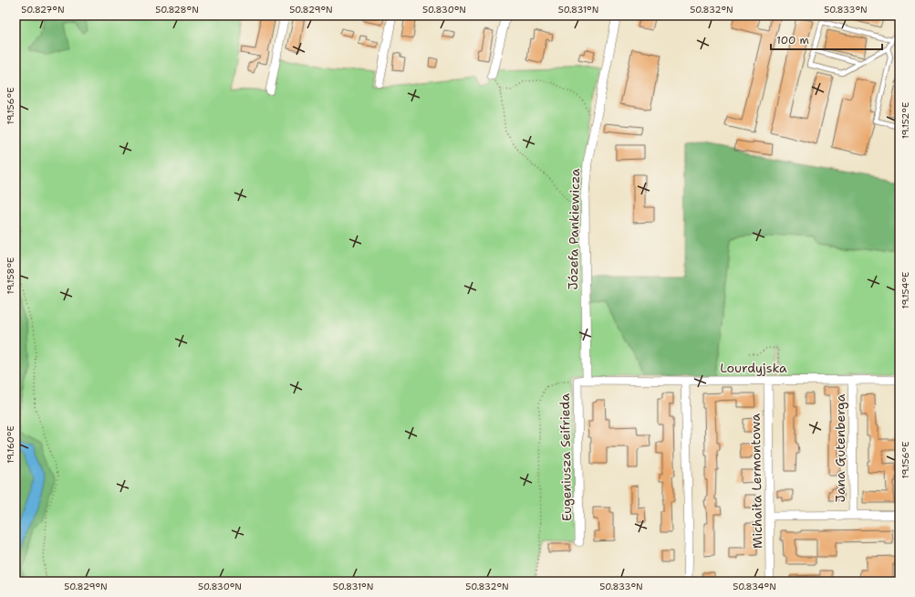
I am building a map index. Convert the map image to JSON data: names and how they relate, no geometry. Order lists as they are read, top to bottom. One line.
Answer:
{"streets":{"street":["Józefa Pankiewicza","Lourdyjska","Jana Gutenberga","Eugeniusza Seifrieda","Michaiła Lermontowa"]},"crossings":[["Józefa Pankiewicza","Lourdyjska"],["Józefa Pankiewicza","Eugeniusza Seifrieda"],["Lourdyjska","Jana Gutenberga"],["Lourdyjska","Eugeniusza Seifrieda"],["Lourdyjska","Michaiła Lermontowa"]],"scale_bar":"100 m","coordinates":["50.827°N","50.828°N","50.829°N","50.830°N","50.831°N","50.832°N","50.833°N","19.156°E","19.152°E","19.158°E","19.154°E","19.160°E","50.834°N"]}
